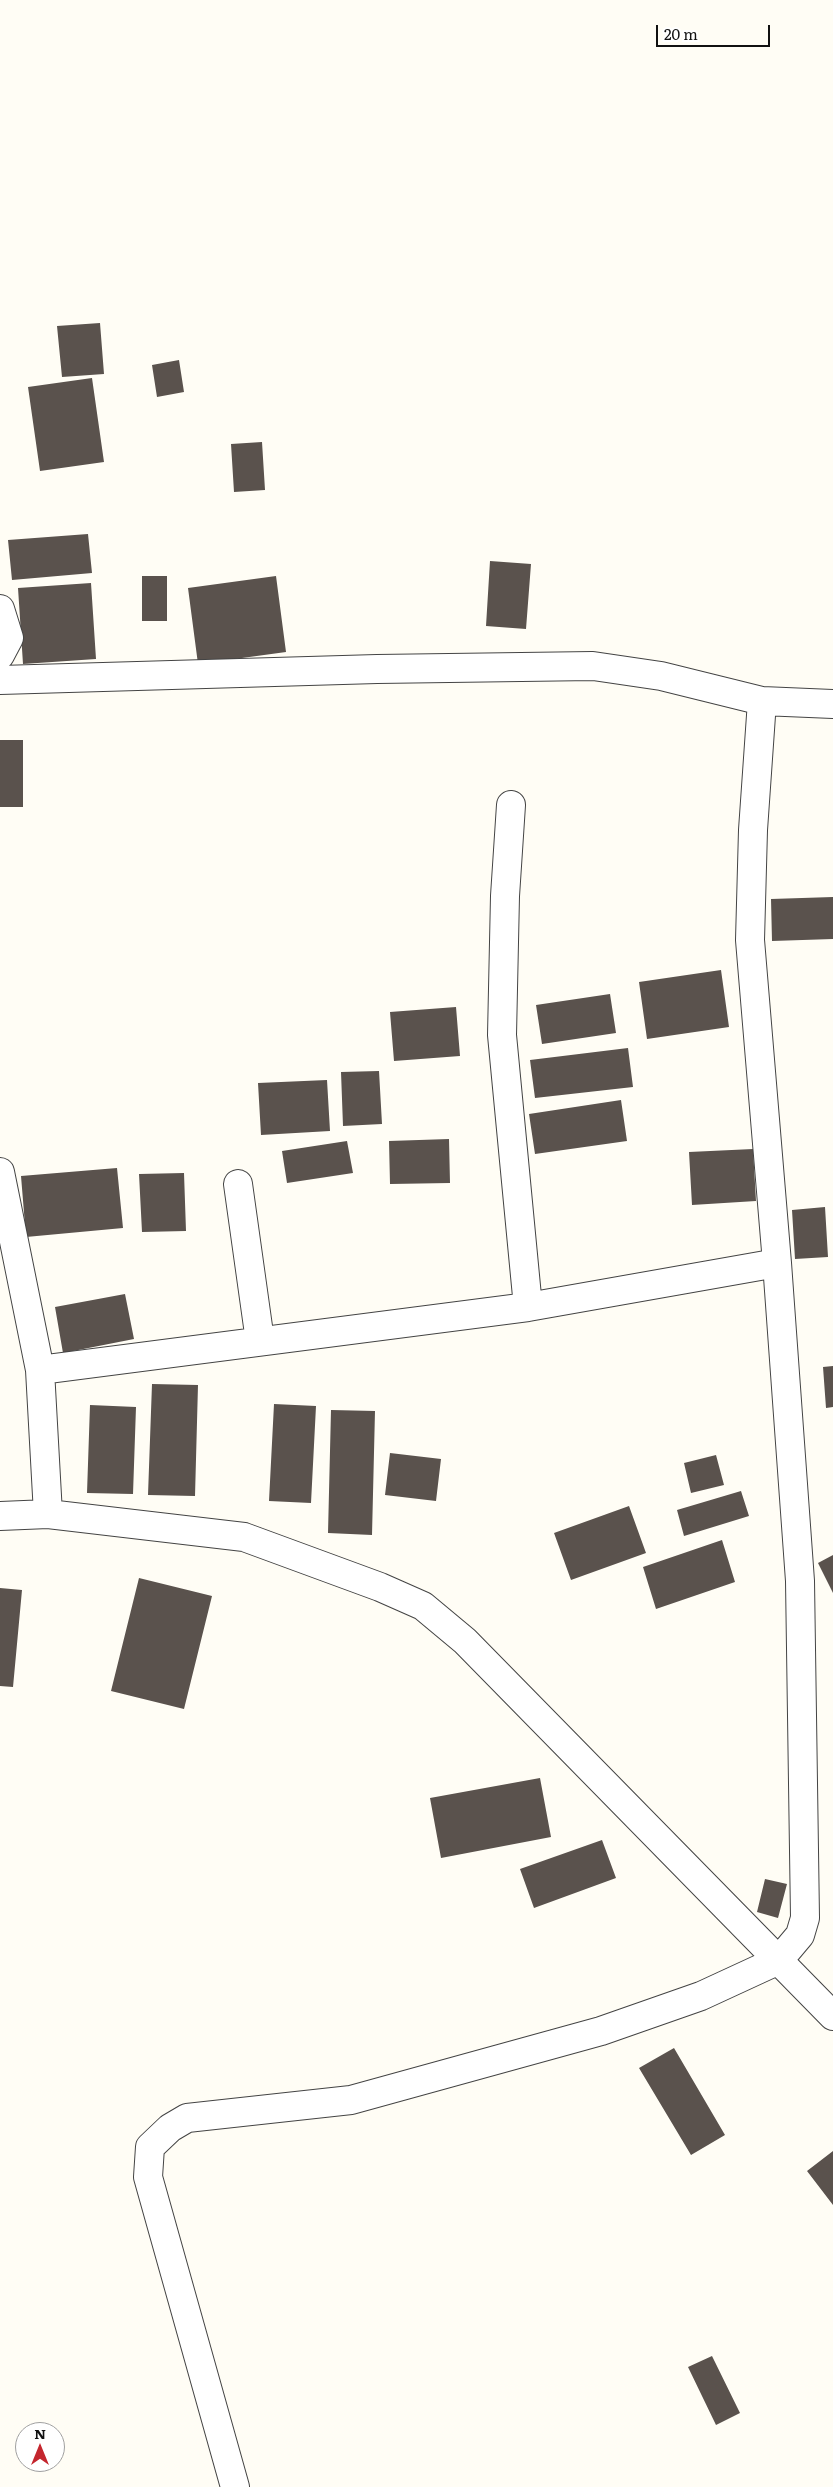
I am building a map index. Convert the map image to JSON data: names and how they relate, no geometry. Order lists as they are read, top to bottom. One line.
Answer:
{"scale_bar":"20 m","north":"top"}
